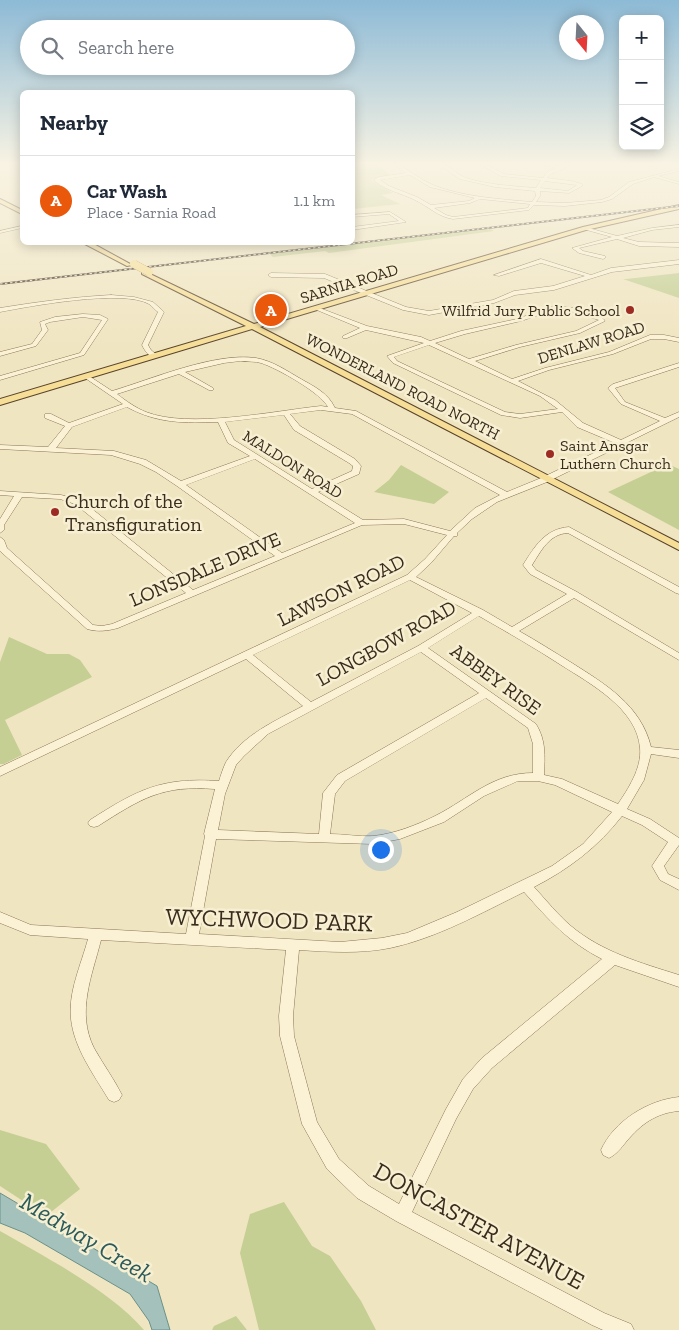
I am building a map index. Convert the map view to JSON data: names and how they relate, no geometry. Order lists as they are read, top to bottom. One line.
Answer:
{"streets":{"main road":["SARNIA ROAD","WONDERLAND ROAD NORTH"],"street":["DENLAW ROAD","MALDON ROAD","LONSDALE DRIVE","LAWSON ROAD","LONGBOW ROAD","ABBEY RISE","WYCHWOOD PARK","DONCASTER AVENUE"]},"crossings":[["SARNIA ROAD","WONDERLAND ROAD NORTH"],["WONDERLAND ROAD NORTH","LAWSON ROAD"],["MALDON ROAD","LONSDALE DRIVE"],["LONSDALE DRIVE","LAWSON ROAD"],["LAWSON ROAD","LONGBOW ROAD"],["LONGBOW ROAD","ABBEY RISE"],["LONGBOW ROAD","WYCHWOOD PARK"],["WYCHWOOD PARK","DONCASTER AVENUE"]],"water":["Medway Creek"],"places":["Wilfrid Jury Public School","Saint Ansgar Luthern Church","Church of the Transfiguration"],"north":"bottom","page":{"map_buttons":["+","−"],"search":"Search here","heading":"Nearby","list":[{"mark":"A","name":"Car Wash","note":"Place · Sarnia Road","value":"1.1 km"}],"pins":"A"}}
